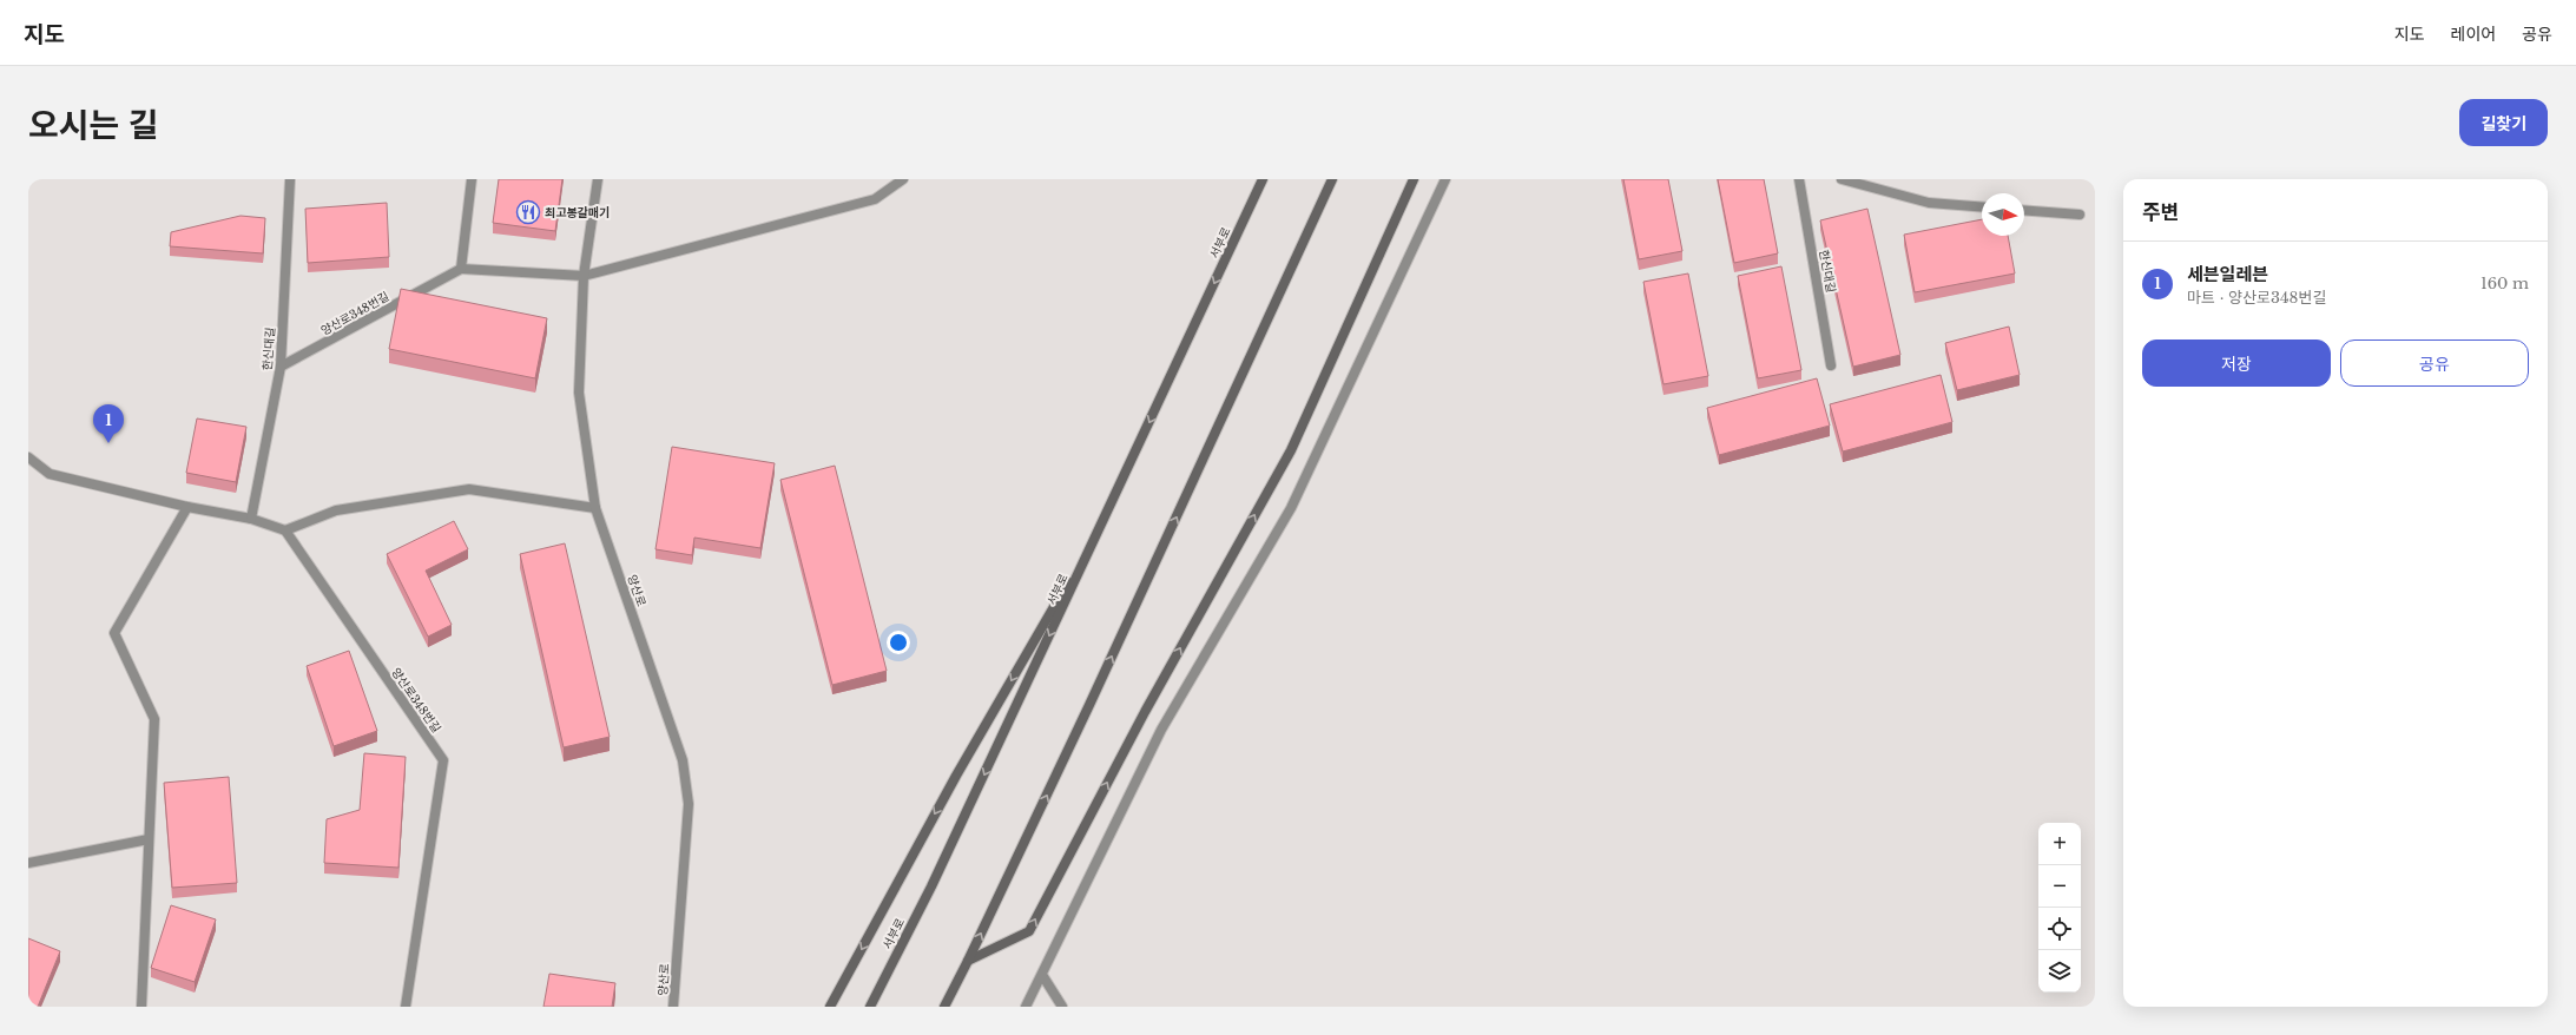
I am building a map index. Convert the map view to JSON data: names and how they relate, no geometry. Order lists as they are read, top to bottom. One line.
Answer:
{"streets":{"main road":["서부로"],"street":["한신대길","양산로348번길","양산로"]},"crossings":[["한신대길","양산로348번길"]],"places":{"restaurant":["최고봉갈매기"]},"north":"right","page":{"header":"지도","nav":["지도","레이어","공유"],"title":"오시는 길","buttons":["길찾기",["저장","공유"]],"heading":"주변","list":[{"mark":"1","name":"세븐일레븐","note":"마트 · 양산로348번길","value":"160 m"}],"pins":"1","map_buttons":["+","−"]}}
